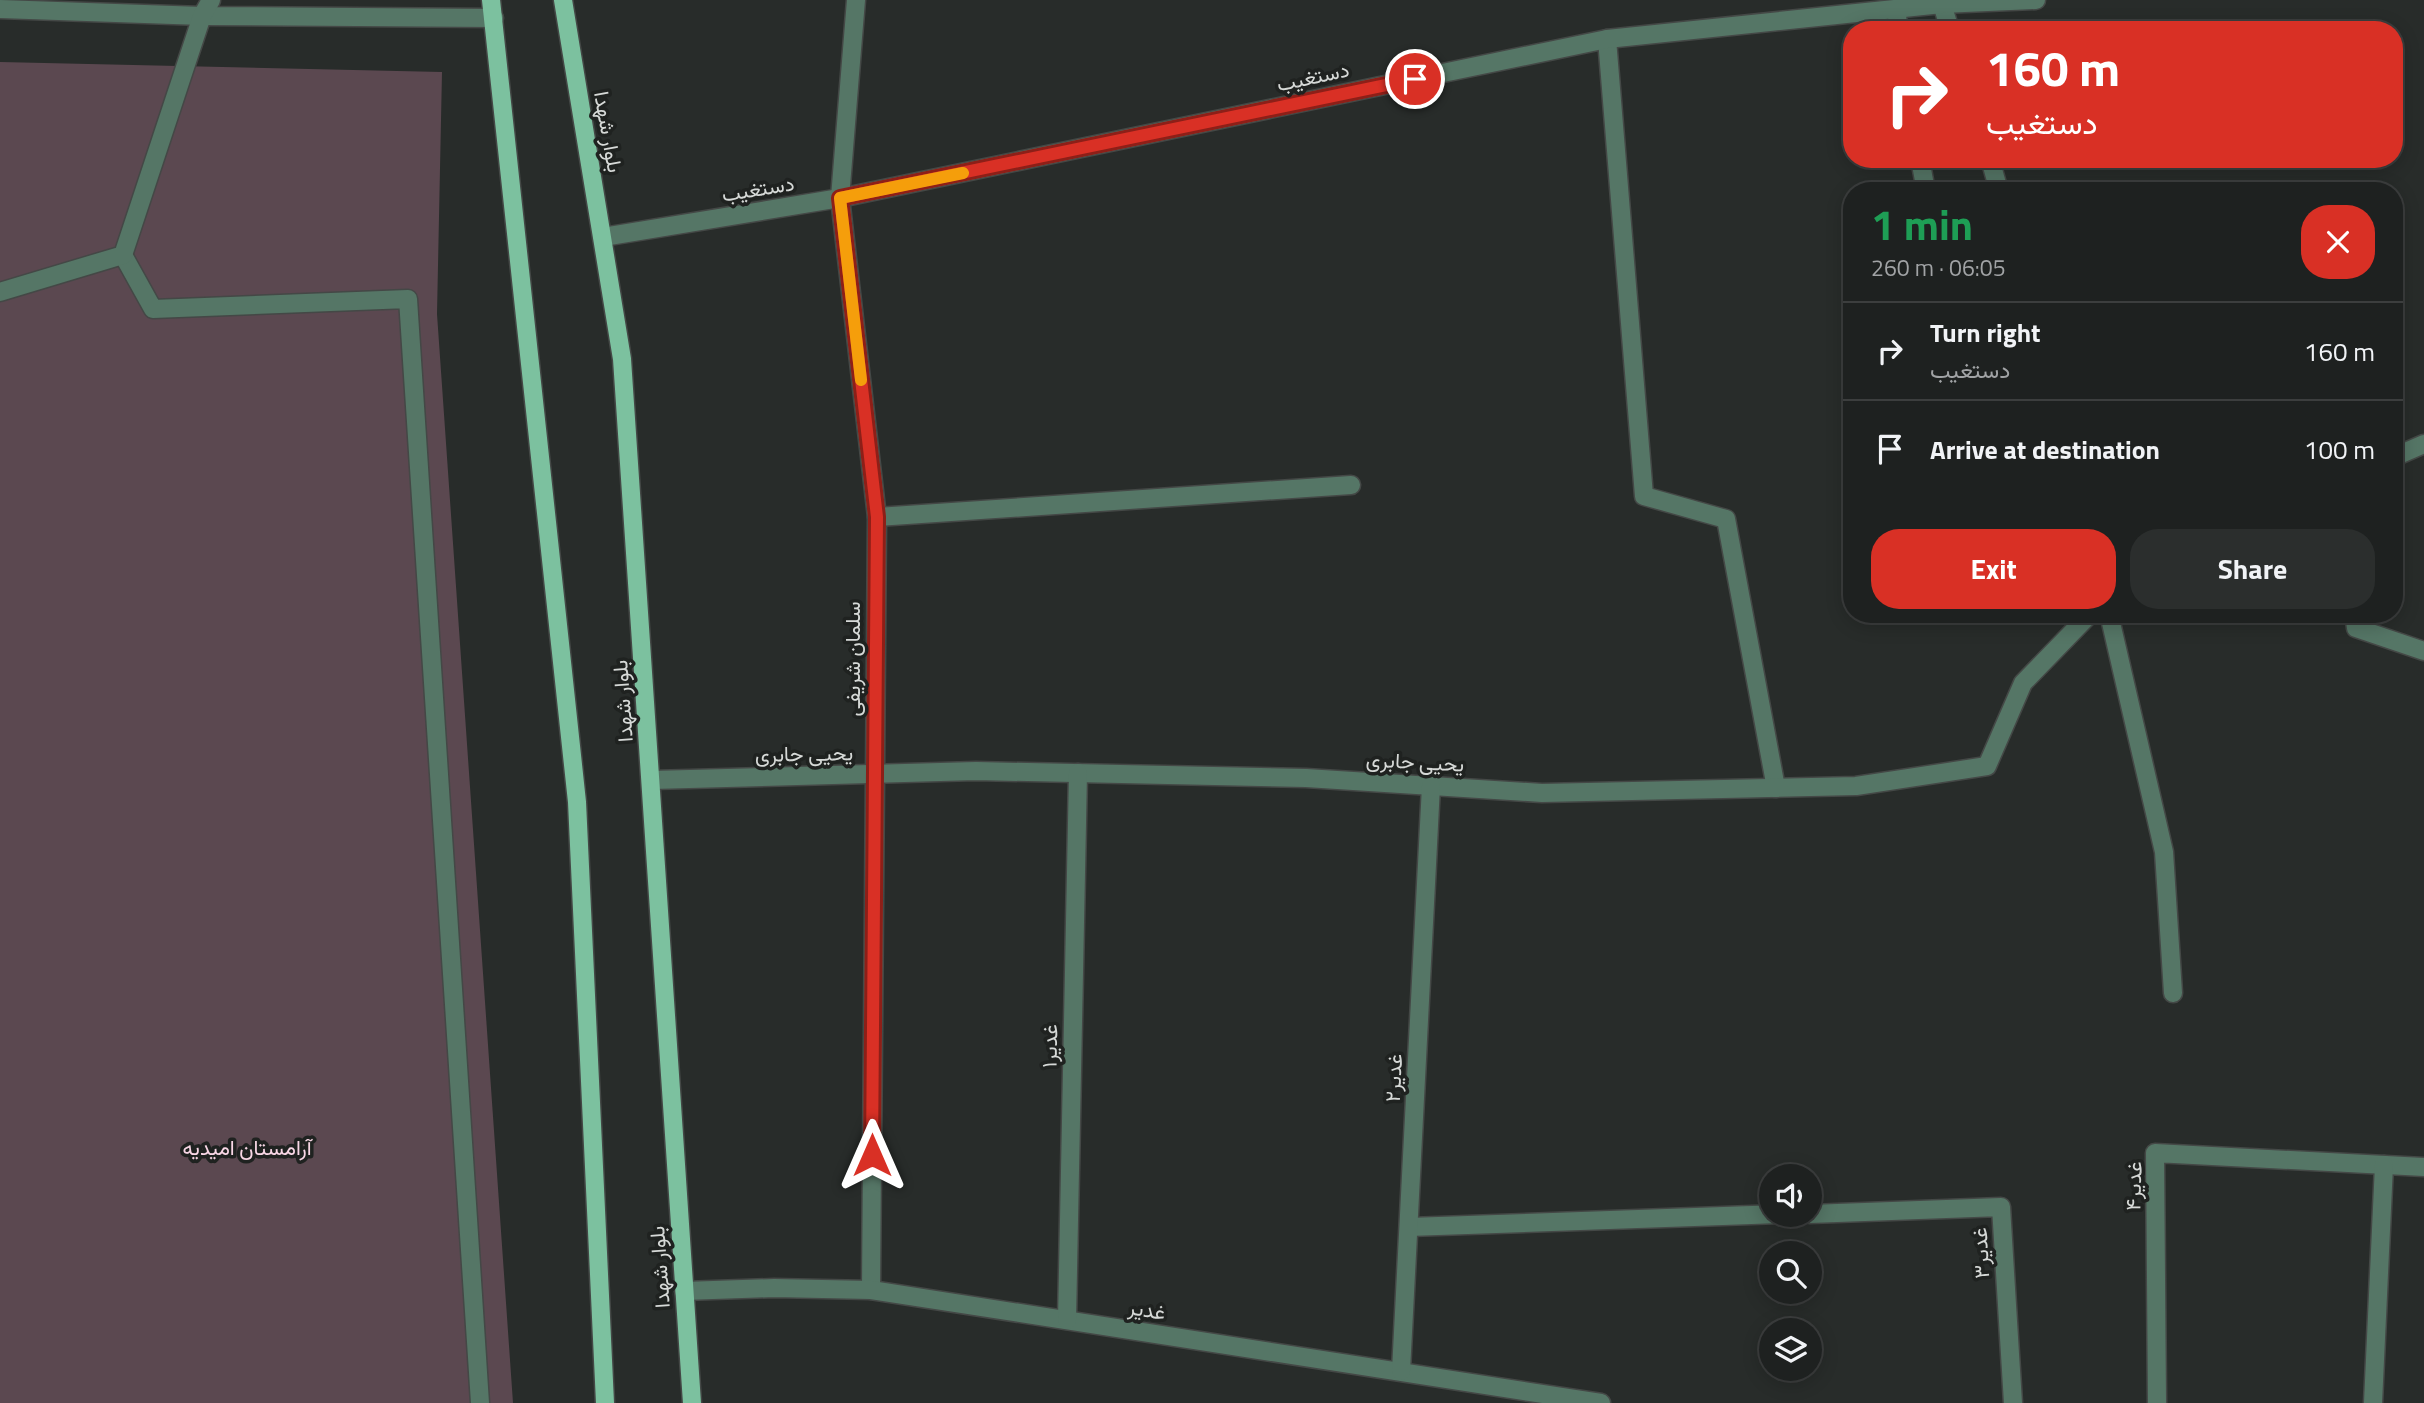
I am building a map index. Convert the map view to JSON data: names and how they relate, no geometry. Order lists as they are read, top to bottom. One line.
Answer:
{"streets":{"main road":["بلوار شهدا"],"street":["دستغیب","سلمان شریفی","یحیی جابری","غدیر۱","غدیر۲","غدیر۴","غدیر۳","غدیر"]},"crossings":[["دستغیب","بلوار شهدا"],["دستغیب","سلمان شریفی"],["بلوار شهدا","یحیی جابری"],["بلوار شهدا","غدیر"],["سلمان شریفی","یحیی جابری"],["سلمان شریفی","غدیر"],["یحیی جابری","غدیر۱"],["یحیی جابری","غدیر۲"],["غدیر۱","غدیر"],["غدیر۲","غدیر"]],"parks":["آرامستان امیدیه"],"page":{"turn":["160 m","دستغیب"],"heading":["1 min","260 m · 06:05"],"list":[{"name":"Turn right","note":"دستغیب","value":"160 m"},{"name":"Arrive at destination","value":"100 m"}],"buttons":["Exit","Share"]}}
